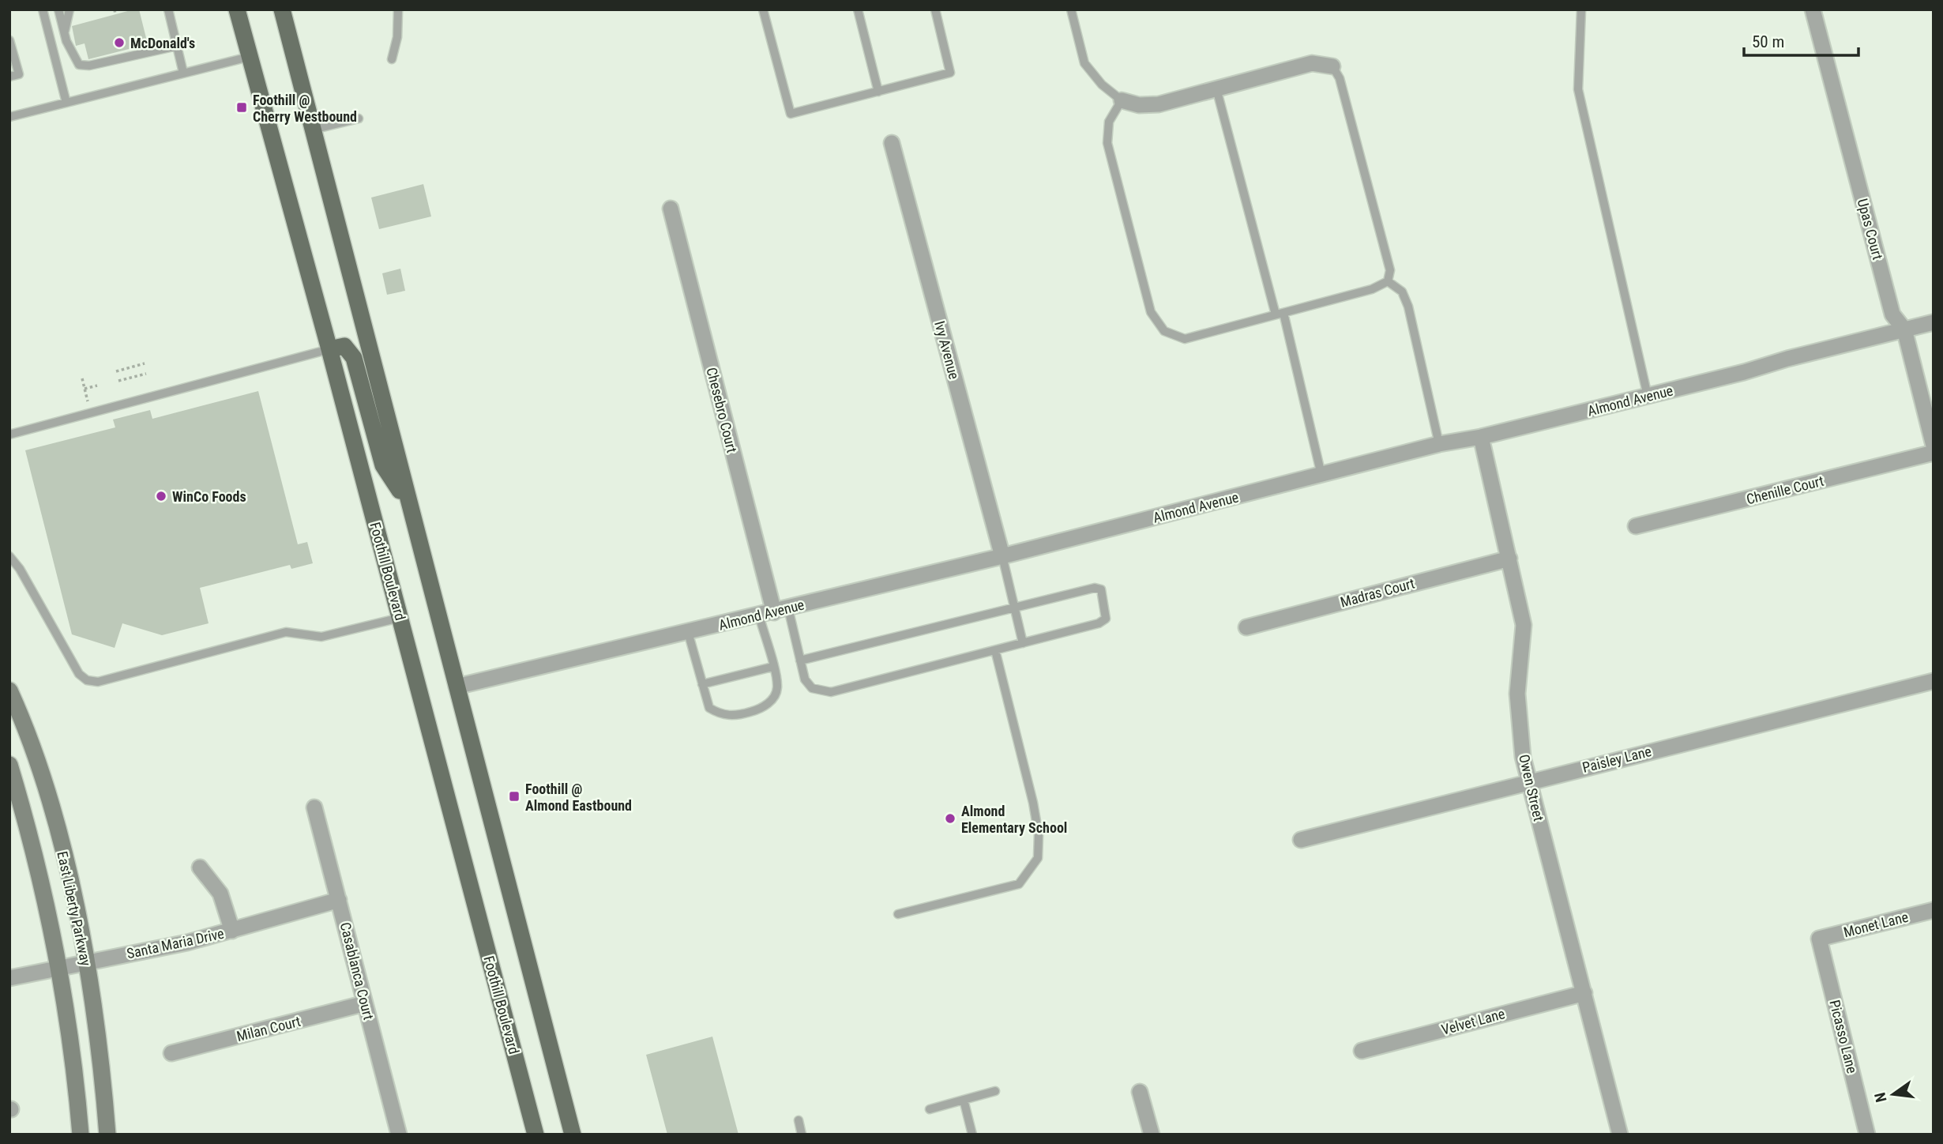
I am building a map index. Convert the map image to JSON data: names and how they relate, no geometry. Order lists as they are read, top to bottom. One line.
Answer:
{"streets":{"main road":["Foothill Boulevard"],"street":["Upas Court","Ivy Avenue","Almond Avenue","Chesebro Court","Chenille Court","Madras Court","Paisley Lane","Owen Street","East Liberty Parkway","Monet Lane","Santa Maria Drive","Casablanca Court","Velvet Lane","Milan Court","Picasso Lane"]},"crossings":[["Upas Court","Almond Avenue"],["Ivy Avenue","Almond Avenue"],["Almond Avenue","Chesebro Court"],["Almond Avenue","Owen Street"],["Madras Court","Owen Street"],["Paisley Lane","Owen Street"],["Owen Street","Velvet Lane"],["East Liberty Parkway","Santa Maria Drive"],["Monet Lane","Picasso Lane"],["Santa Maria Drive","Casablanca Court"],["Casablanca Court","Milan Court"]],"places":{"other":["McDonald's","WinCo Foods","Almond Elementary School"],"transit":["Foothill @ Cherry Westbound","Foothill @ Almond Eastbound"]},"scale_bar":"50 m","north":"left"}
